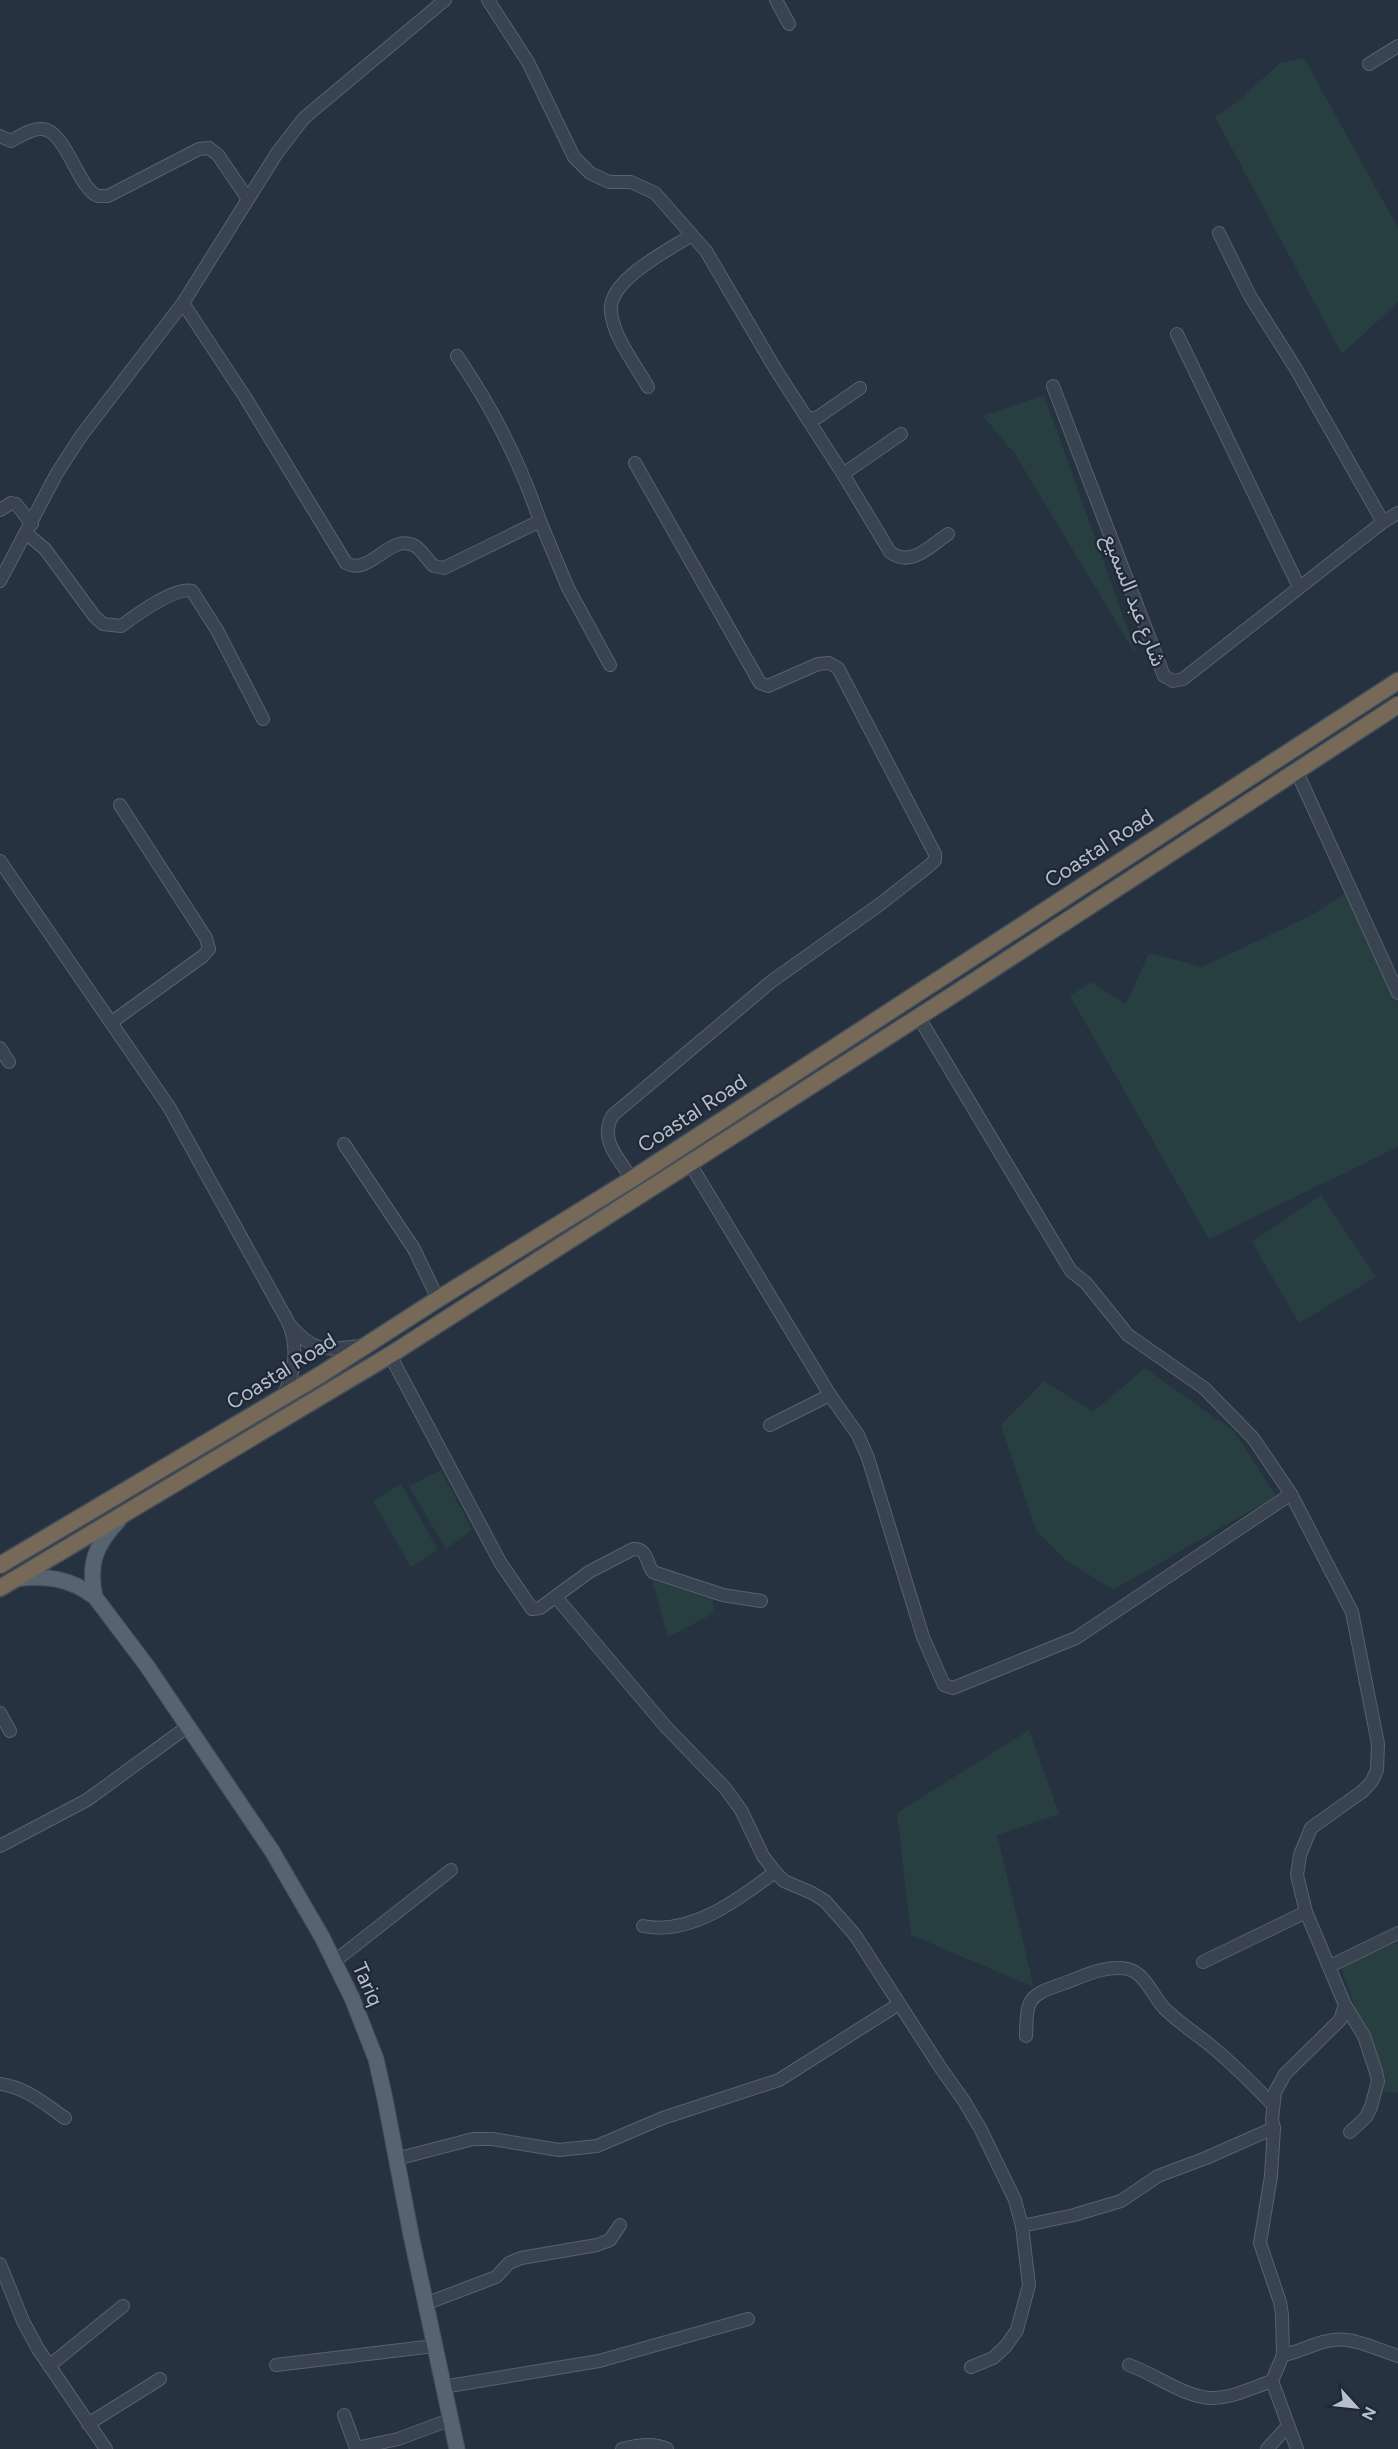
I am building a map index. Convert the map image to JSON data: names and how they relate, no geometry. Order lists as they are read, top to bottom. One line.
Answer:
{"streets":{"highway":["Coastal Road"],"main road":["Tariq"],"street":["شارع عبد السميع"]},"north":"bottom right"}
